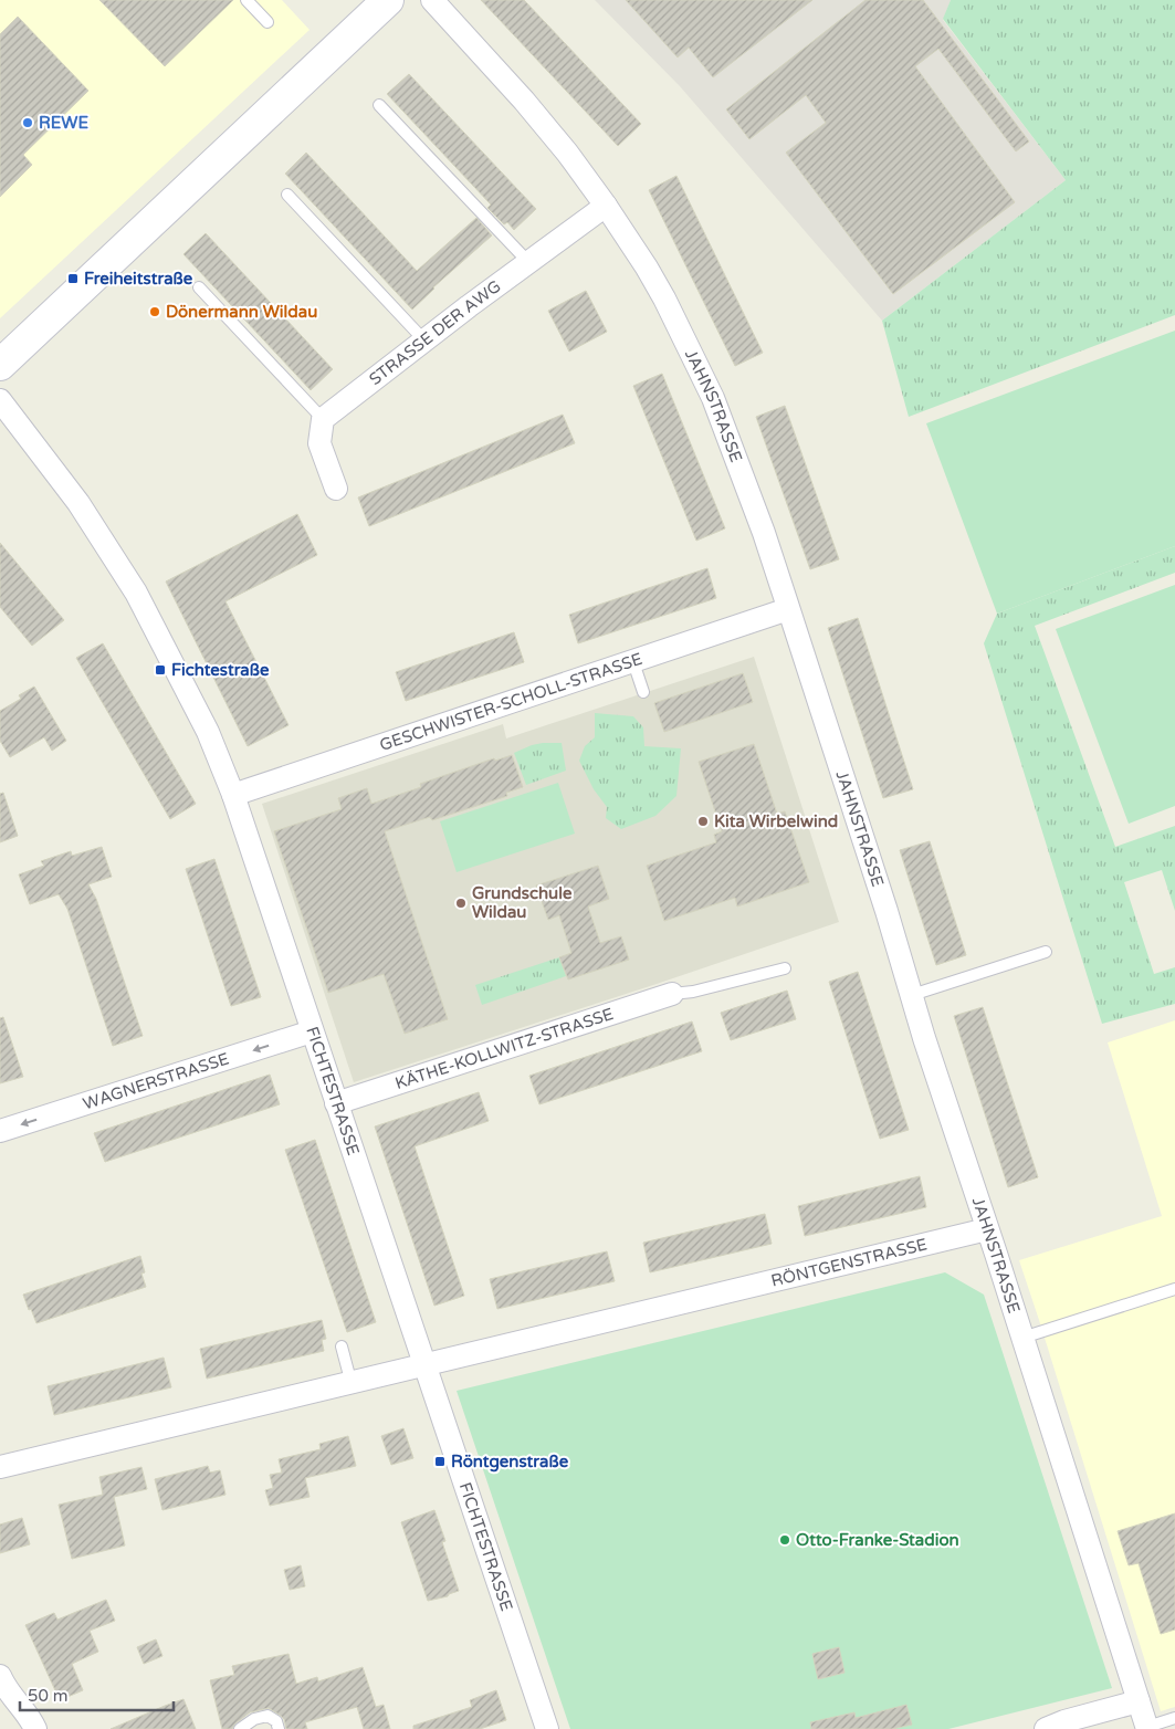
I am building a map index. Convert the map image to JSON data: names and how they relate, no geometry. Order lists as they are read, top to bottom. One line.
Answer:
{"streets":{"street":["STRASSE DER AWG","JAHNSTRASSE","GESCHWISTER-SCHOLL-STRASSE","KÄTHE-KOLLWITZ-STRASSE","WAGNERSTRASSE","FICHTESTRASSE","RÖNTGENSTRASSE"]},"crossings":[["STRASSE DER AWG","JAHNSTRASSE"],["JAHNSTRASSE","GESCHWISTER-SCHOLL-STRASSE"],["JAHNSTRASSE","RÖNTGENSTRASSE"],["GESCHWISTER-SCHOLL-STRASSE","FICHTESTRASSE"],["KÄTHE-KOLLWITZ-STRASSE","FICHTESTRASSE"],["WAGNERSTRASSE","FICHTESTRASSE"],["FICHTESTRASSE","RÖNTGENSTRASSE"]],"one_way":["WAGNERSTRASSE"],"places":{"other":["REWE","Dönermann Wildau","Kita Wirbelwind","Grundschule Wildau","Otto-Franke-Stadion"],"transit":["Freiheitstraße","Fichtestraße","Röntgenstraße"]},"scale_bar":"50 m"}
